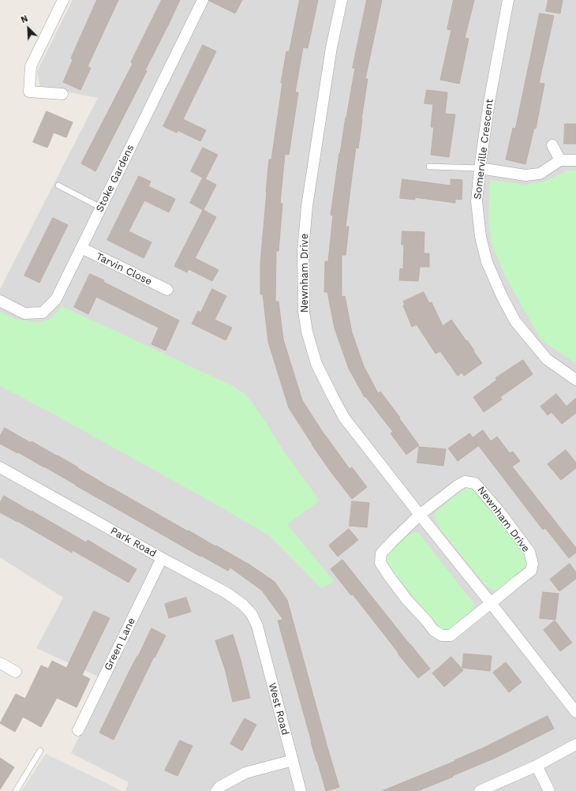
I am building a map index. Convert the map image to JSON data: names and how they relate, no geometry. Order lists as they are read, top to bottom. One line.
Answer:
{"streets":{"street":["Somerville Crescent","Stoke Gardens","Tarvin Close","Newnham Drive","Park Road","Green Lane","West Road"]},"crossings":[["Stoke Gardens","Tarvin Close"],["Park Road","Green Lane"],["Park Road","West Road"]],"north":"top left"}
